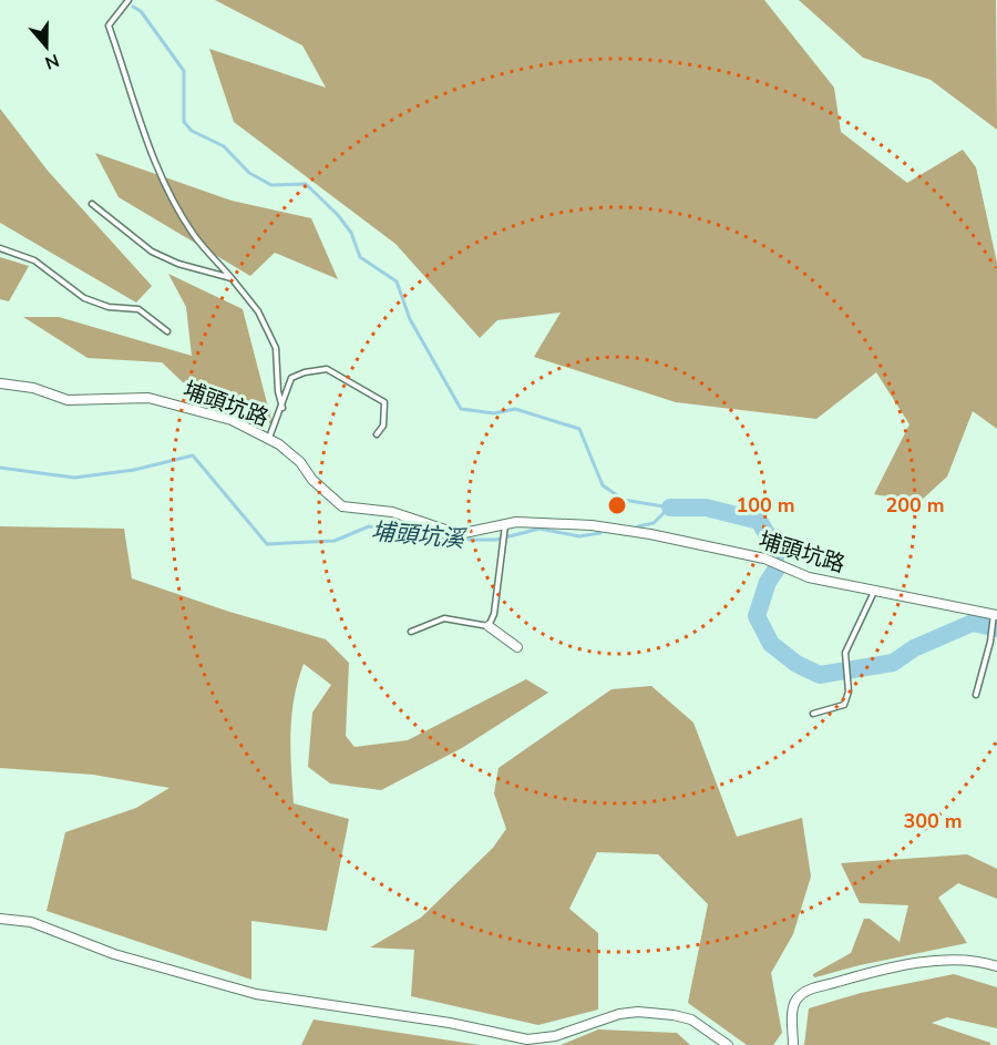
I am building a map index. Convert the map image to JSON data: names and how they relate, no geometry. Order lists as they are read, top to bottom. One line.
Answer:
{"streets":{"street":["埔頭坑路"]},"water":["埔頭坑溪"],"north":"bottom","rings":["100 m","200 m","300 m"]}
